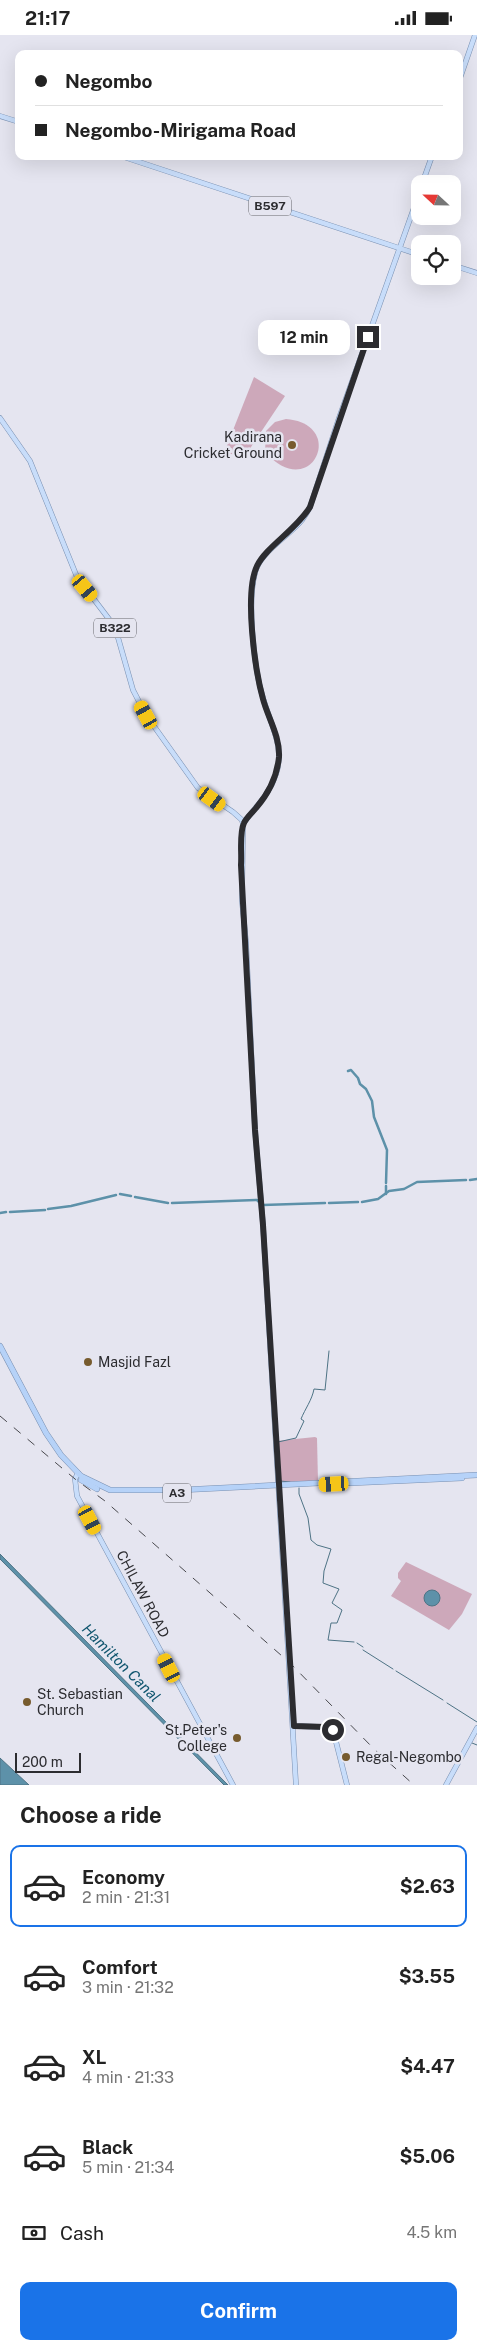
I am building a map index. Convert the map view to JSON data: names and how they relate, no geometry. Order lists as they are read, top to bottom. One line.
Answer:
{"streets":{"highway":["A3"],"main road":["B597","B322","CHILAW ROAD"]},"crossings":[["A3","CHILAW ROAD"]],"water":["Hamilton Canal"],"places":["Kadirana Cricket Ground","Masjid Fazl","St. Sebastian Church","St.Peter's College","Regal-Negombo"],"scale_bar":"200 m","north":"left","page":{"status":"21:17","banner":["Negombo","Negombo-Mirigama Road"],"bubble":"12 min","scale":"200 m","heading":"Choose a ride","list":[{"name":"Economy","note":"2 min · 21:31","value":"$2.63"},{"name":"Comfort","note":"3 min · 21:32","value":"$3.55"},{"name":"XL","note":"4 min · 21:33","value":"$4.47"},{"name":"Black","note":"5 min · 21:34","value":"$5.06"}],"pay":["Cash","4.5 km"],"buttons":"Confirm"}}
